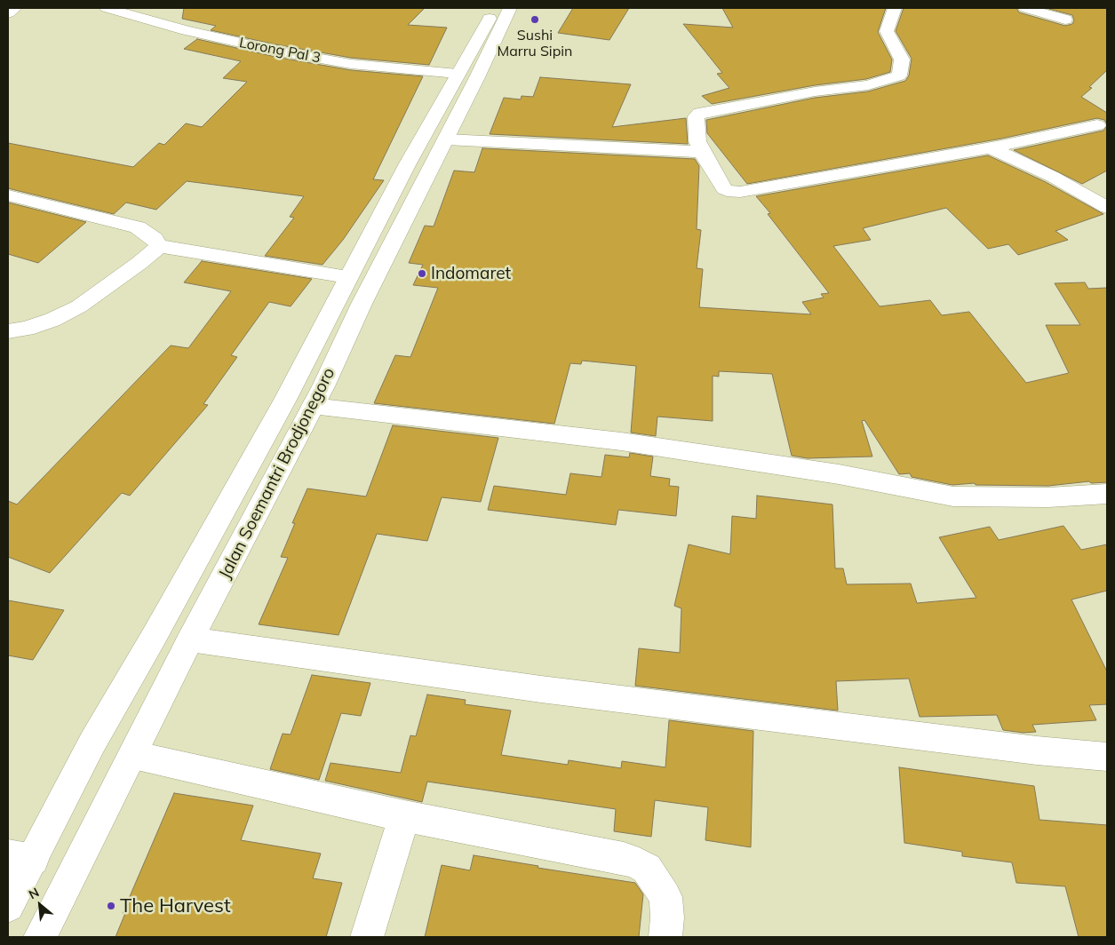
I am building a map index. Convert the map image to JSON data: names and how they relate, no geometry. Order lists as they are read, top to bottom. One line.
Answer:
{"streets":{"street":["Lorong Pal 3","Jalan Soemantri Brodjonegoro"]},"crossings":[["Lorong Pal 3","Jalan Soemantri Brodjonegoro"]],"places":["Sushi Marru Sipin","Indomaret","The Harvest"],"north":"top left"}
